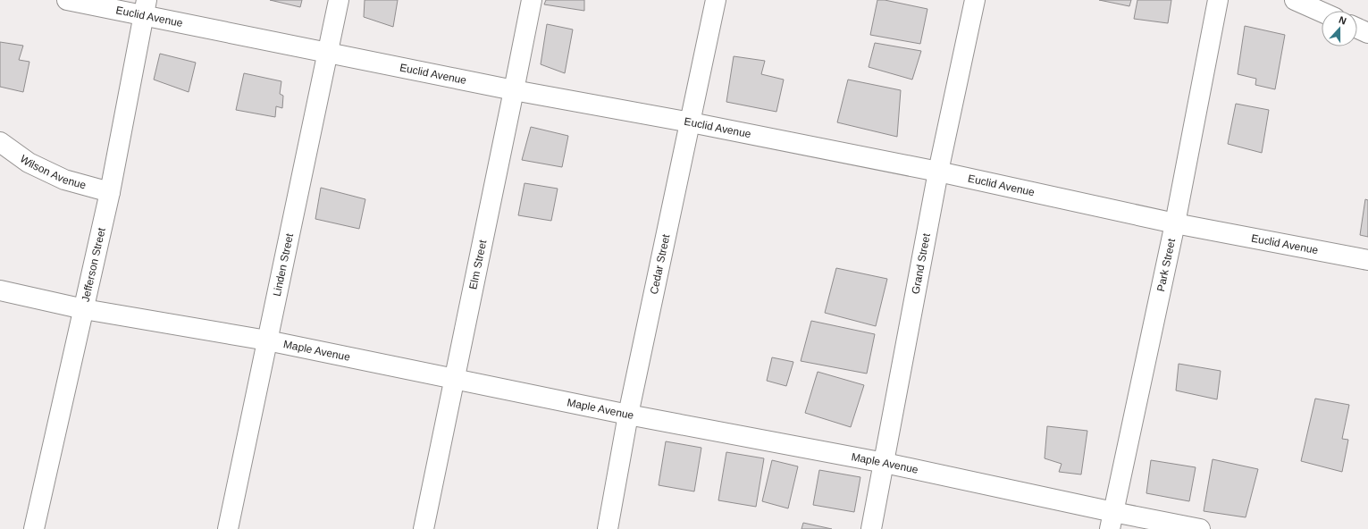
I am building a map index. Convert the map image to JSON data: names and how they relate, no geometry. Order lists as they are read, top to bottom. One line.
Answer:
{"streets":{"street":["Euclid Avenue","Wilson Avenue","Linden Street","Elm Street","Cedar Street","Grand Street","Jefferson Street","Park Street","Maple Avenue"]},"crossings":[["Euclid Avenue","Linden Street"],["Euclid Avenue","Elm Street"],["Euclid Avenue","Cedar Street"],["Euclid Avenue","Grand Street"],["Euclid Avenue","Jefferson Street"],["Euclid Avenue","Park Street"],["Wilson Avenue","Jefferson Street"],["Linden Street","Maple Avenue"],["Elm Street","Maple Avenue"],["Cedar Street","Maple Avenue"],["Grand Street","Maple Avenue"],["Jefferson Street","Maple Avenue"],["Park Street","Maple Avenue"]],"north":"top"}
